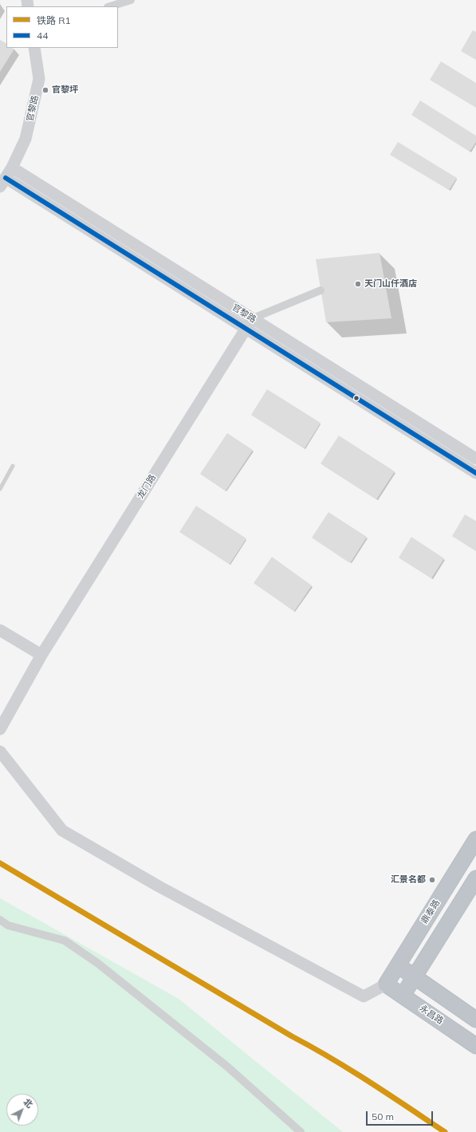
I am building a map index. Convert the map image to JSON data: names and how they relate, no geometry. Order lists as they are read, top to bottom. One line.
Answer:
{"streets":{"highway":["鼎泰路","永昌路"],"street":["官黎路","龙门路"]},"crossings":[["官黎路","龙门路"],["鼎泰路","永昌路"]],"places":["官黎坪","天门山仟酒店","汇景名都"],"lines":["transit line 44","rail line R1"],"legend":["铁路 R1","44"],"scale_bar":"50 m","north":"top right"}
